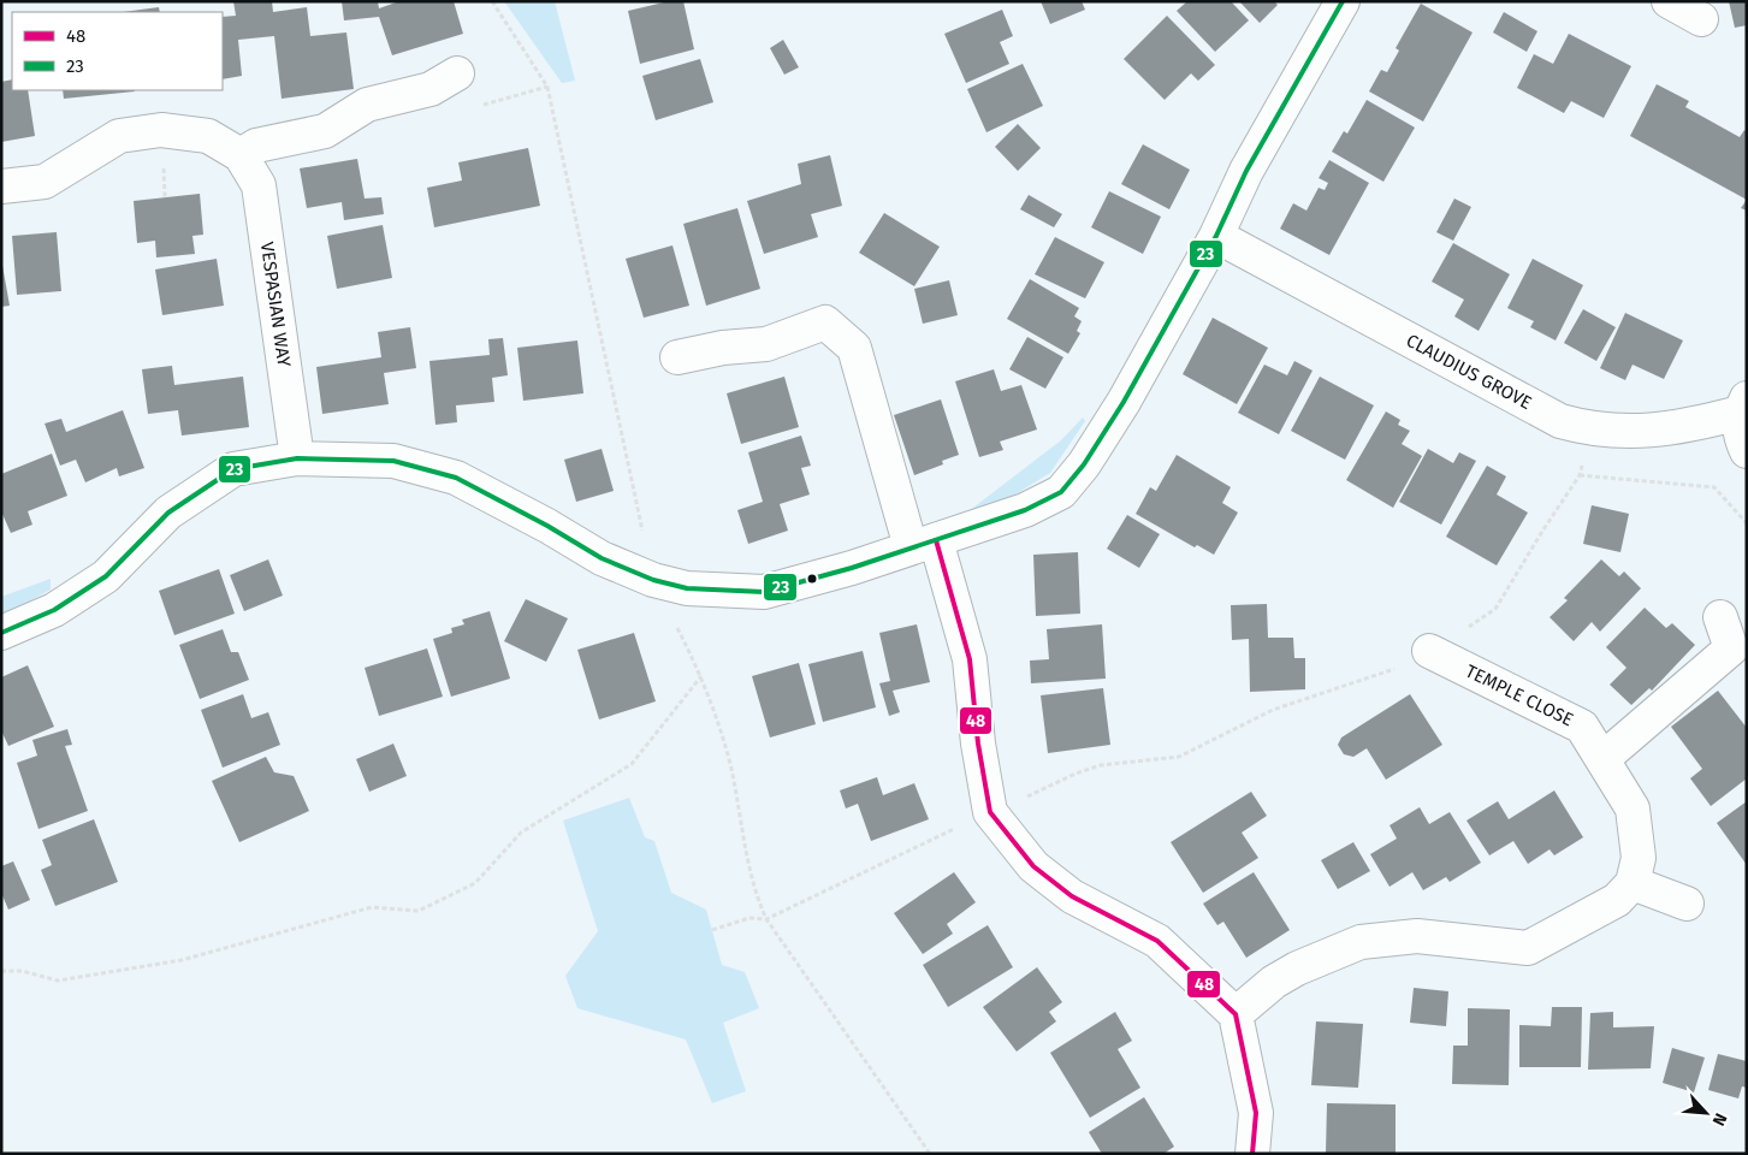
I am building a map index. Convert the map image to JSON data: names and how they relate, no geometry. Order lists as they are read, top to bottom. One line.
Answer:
{"streets":{"street":["VESPASIAN WAY","CLAUDIUS GROVE","TEMPLE CLOSE"]},"lines":["transit line 23","transit line 48"],"legend":["48","23"],"north":"bottom right"}
